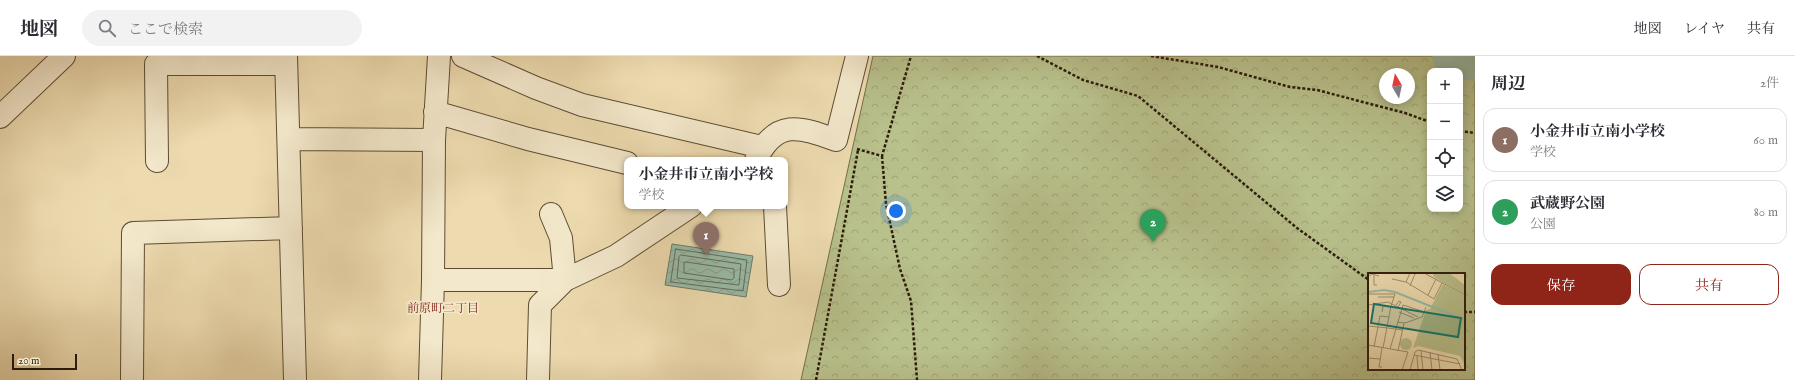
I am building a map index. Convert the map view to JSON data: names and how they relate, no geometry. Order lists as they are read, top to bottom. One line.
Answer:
{"districts":["前原町二丁目"],"scale_bar":"20 m","north":"top","page":{"header":"地図","search":"ここで検索","nav":["地図","レイヤ","共有"],"heading":["周辺","2件"],"map_buttons":["+","−"],"list":[{"mark":"1","name":"小金井市立南小学校","note":"学校","value":"60 m"},{"mark":"2","name":"武蔵野公園","note":"公園","value":"80 m"}],"popup":["小金井市立南小学校","学校"],"pins":["2","1"],"buttons":["保存","共有"],"scale":"20 m"}}
